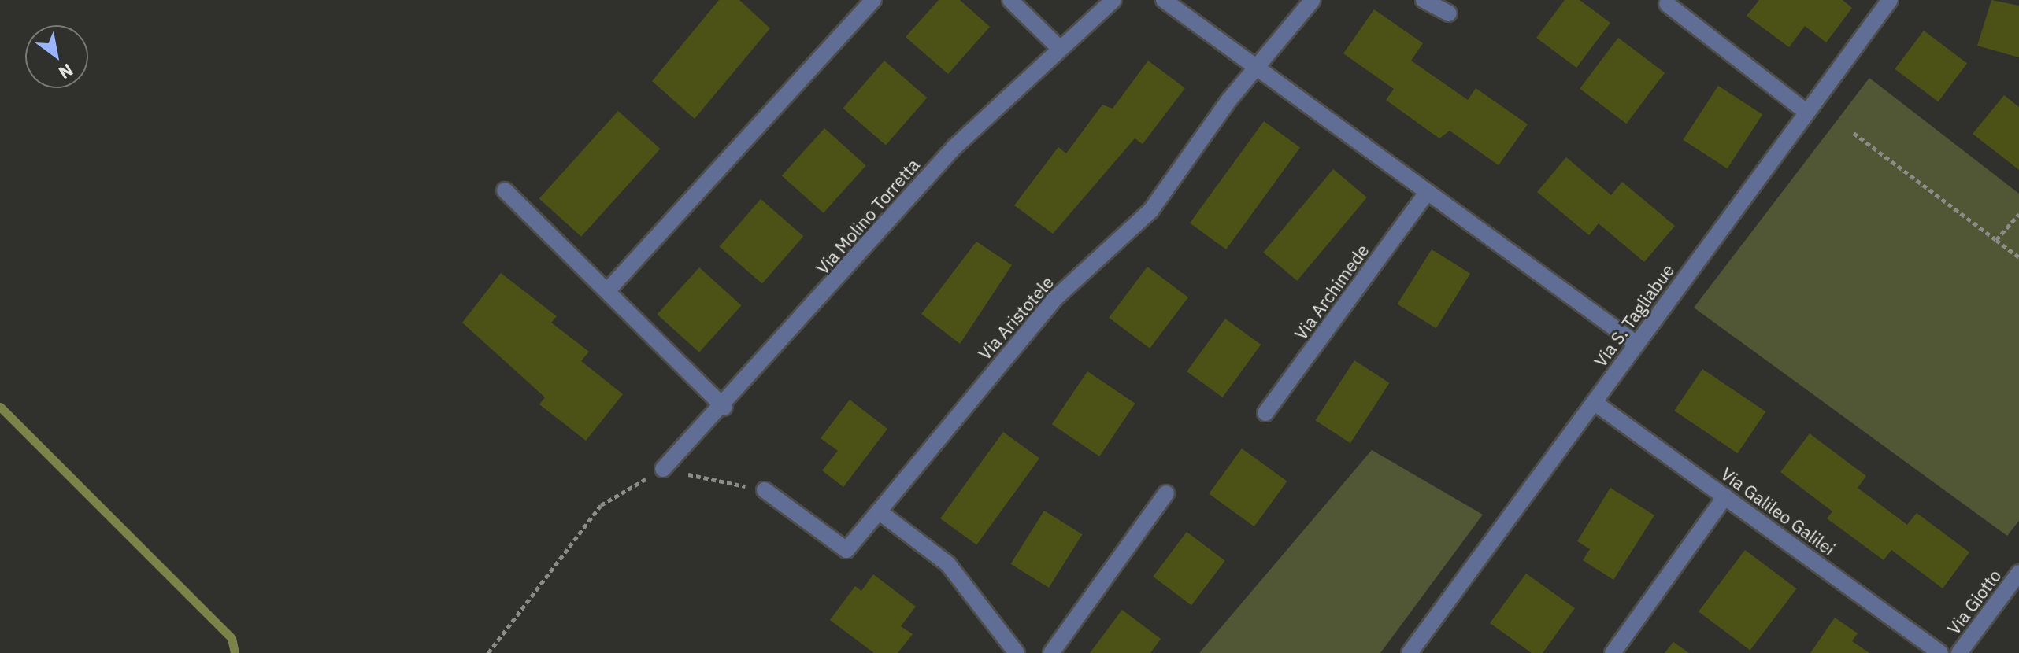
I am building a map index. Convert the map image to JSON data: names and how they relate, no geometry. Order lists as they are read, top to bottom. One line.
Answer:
{"streets":{"street":["Via Molino Torretta","Via Archimede","Via S. Tagliabue","Via Aristotele","Via Galileo Galilei","Via Giotto"]},"crossings":[["Via S. Tagliabue","Via Galileo Galilei"]],"north":"bottom right"}
